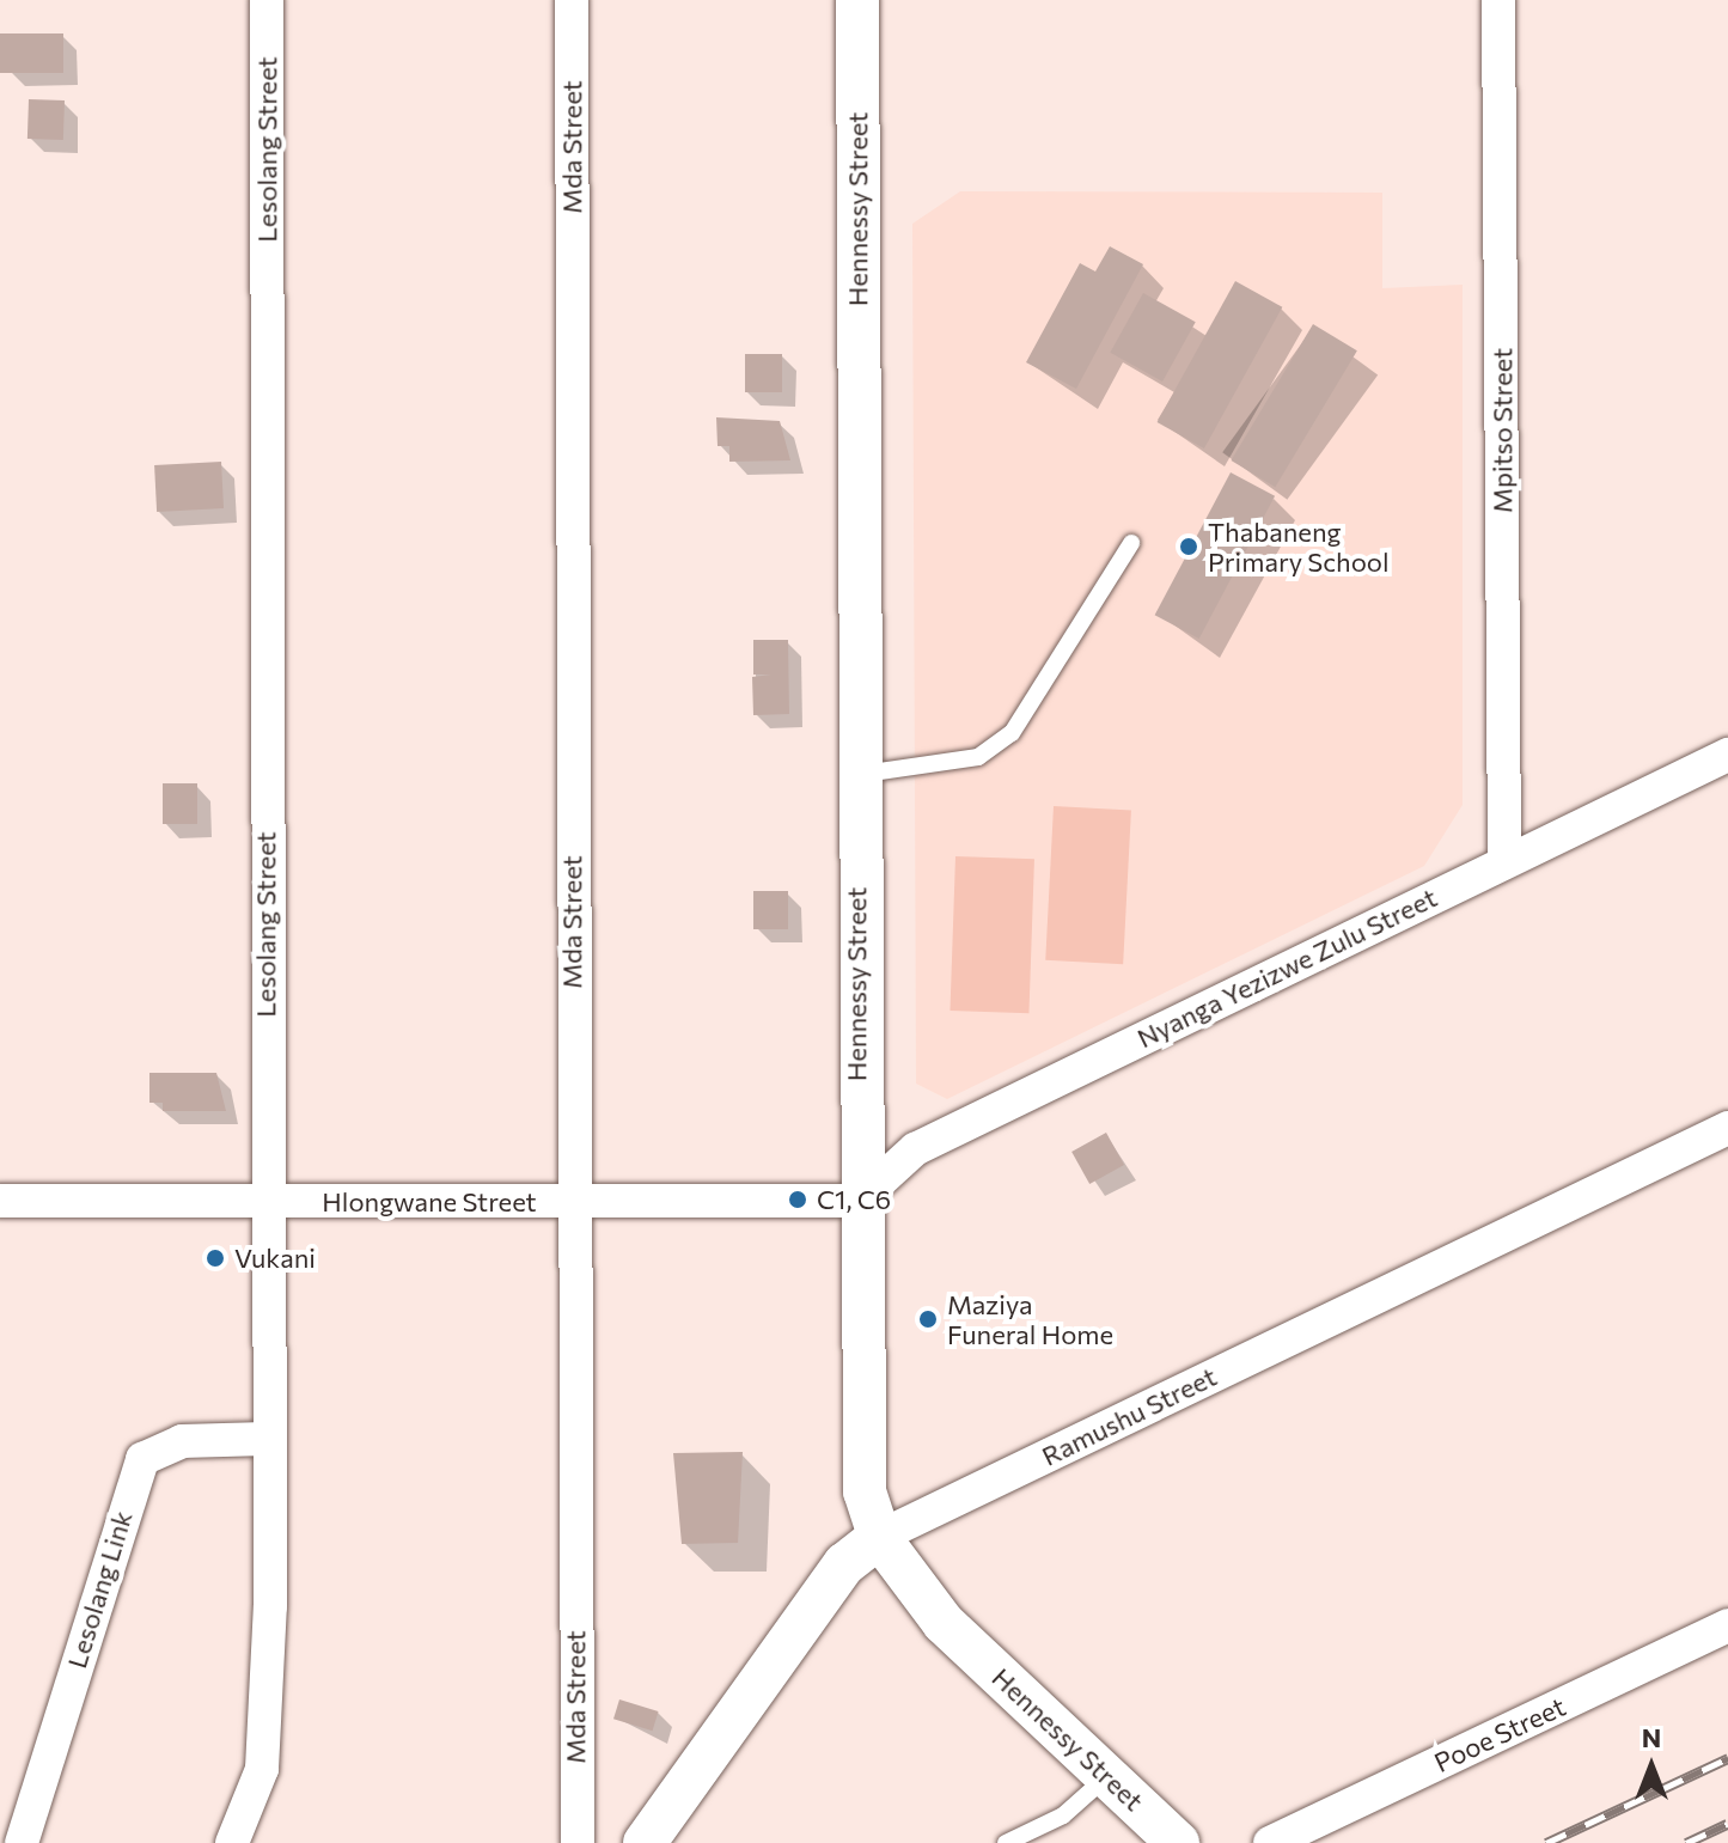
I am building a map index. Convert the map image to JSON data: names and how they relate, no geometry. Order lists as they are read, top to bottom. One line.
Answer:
{"streets":{"street":["Mda Street","Lesolang Street","Hennessy Street","Mpitso Street","Nyanga Yezizwe Zulu Street","Hlongwane Street","Ramushu Street","Lesolang Link","Pooe Street"]},"crossings":[["Mda Street","Hlongwane Street"],["Lesolang Street","Hlongwane Street"],["Lesolang Street","Lesolang Link"],["Hennessy Street","Nyanga Yezizwe Zulu Street"],["Hennessy Street","Hlongwane Street"],["Hennessy Street","Ramushu Street"],["Mpitso Street","Nyanga Yezizwe Zulu Street"],["Nyanga Yezizwe Zulu Street","Hlongwane Street"]],"places":["Thabaneng Primary School","C1, C6","Vukani","Maziya Funeral Home"],"north":"top"}
